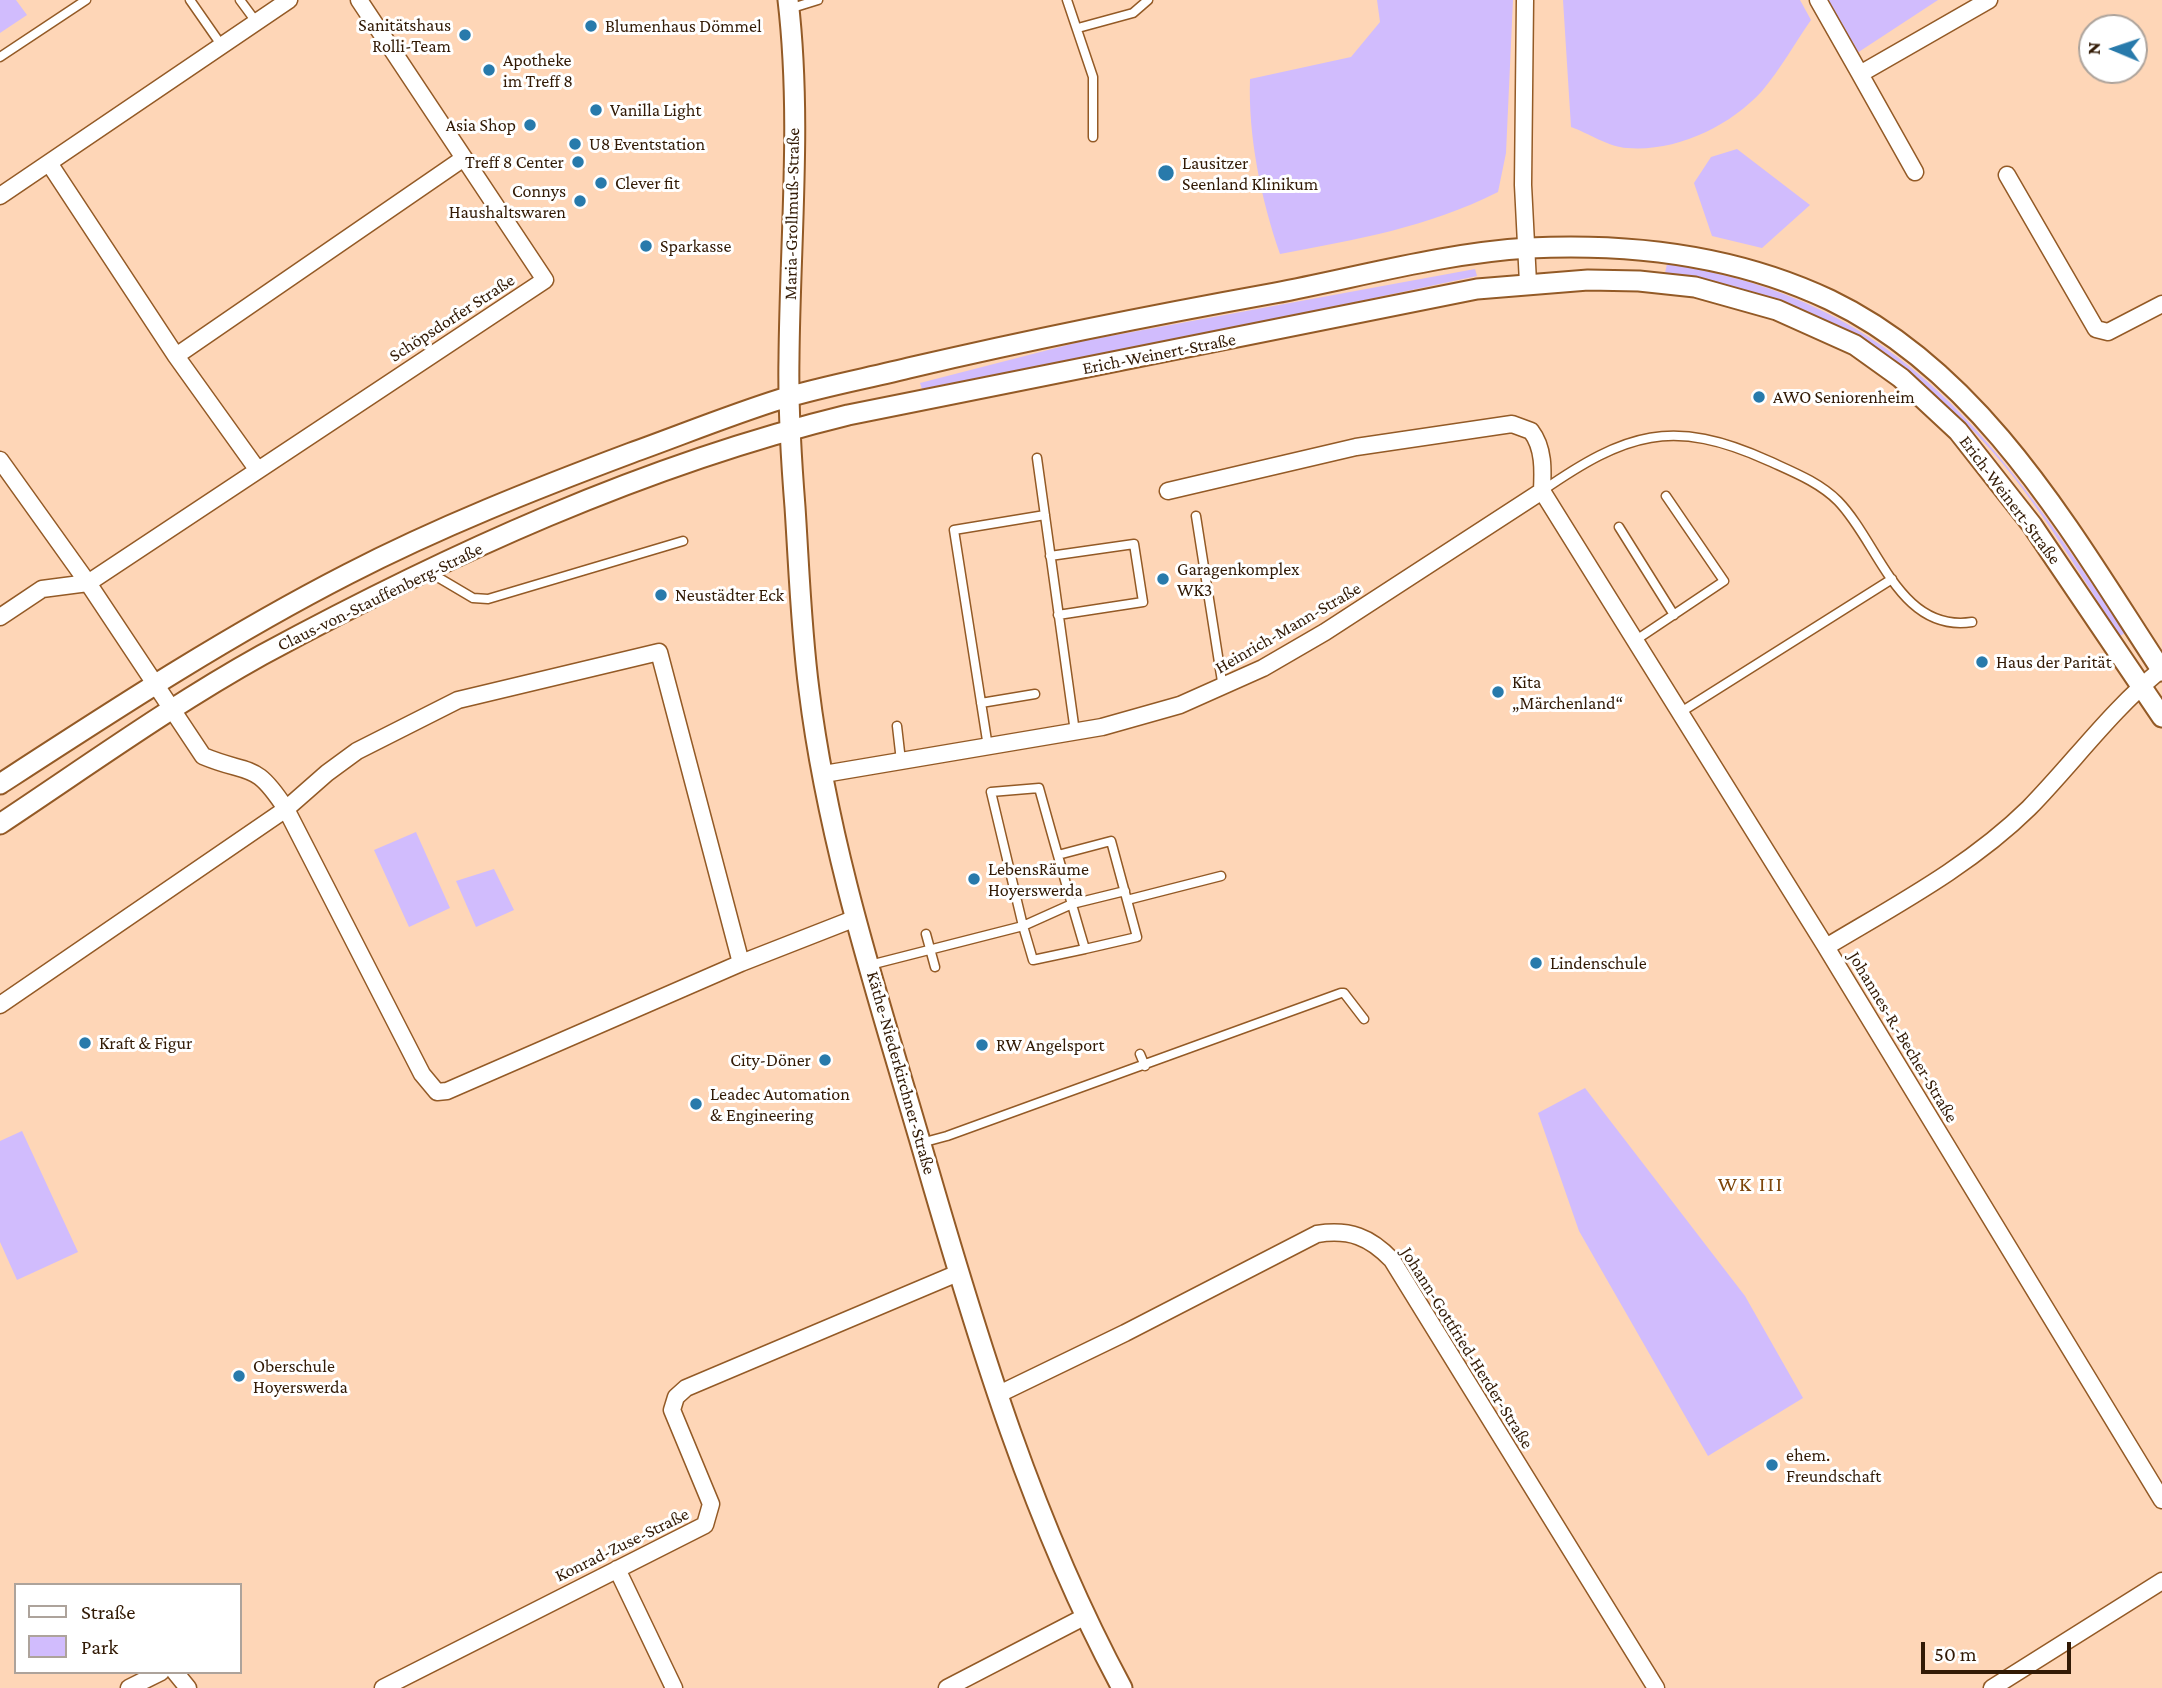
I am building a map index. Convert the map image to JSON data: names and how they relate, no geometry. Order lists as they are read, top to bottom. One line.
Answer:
{"streets":{"street":["Maria-Grollmuß-Straße","Schöpsdorfer Straße","Erich-Weinert-Straße","Claus-von-Stauffenberg-Straße","Heinrich-Mann-Straße","Johannes-R.-Becher-Straße","Käthe-Niederkirchner-Straße","Johann-Gottfried-Herder-Straße","Konrad-Zuse-Straße"]},"crossings":[["Maria-Grollmuß-Straße","Erich-Weinert-Straße"],["Maria-Grollmuß-Straße","Claus-von-Stauffenberg-Straße"],["Maria-Grollmuß-Straße","Käthe-Niederkirchner-Straße"],["Erich-Weinert-Straße","Claus-von-Stauffenberg-Straße"],["Erich-Weinert-Straße","Johannes-R.-Becher-Straße"],["Erich-Weinert-Straße","Käthe-Niederkirchner-Straße"],["Claus-von-Stauffenberg-Straße","Käthe-Niederkirchner-Straße"],["Heinrich-Mann-Straße","Käthe-Niederkirchner-Straße"],["Käthe-Niederkirchner-Straße","Johann-Gottfried-Herder-Straße"],["Käthe-Niederkirchner-Straße","Konrad-Zuse-Straße"]],"districts":["WK III"],"places":["Blumenhaus Dömmel","Sanitätshaus Rolli-Team","Apotheke im Treff 8","Vanilla Light","Asia Shop","U8 Eventstation","Treff 8 Center","Lausitzer Seenland Klinikum","Clever fit","Connys Haushaltswaren","Sparkasse","AWO Seniorenheim","Garagenkomplex WK3","Neustädter Eck","Haus der Parität","Kita „Märchenland“","LebensRäume Hoyerswerda","Lindenschule","Kraft & Figur","RW Angelsport","City-Döner","Leadec Automation & Engineering","Oberschule Hoyerswerda","ehem. Freundschaft"],"legend":["Straße","Park"],"scale_bar":"50 m","north":"left"}
